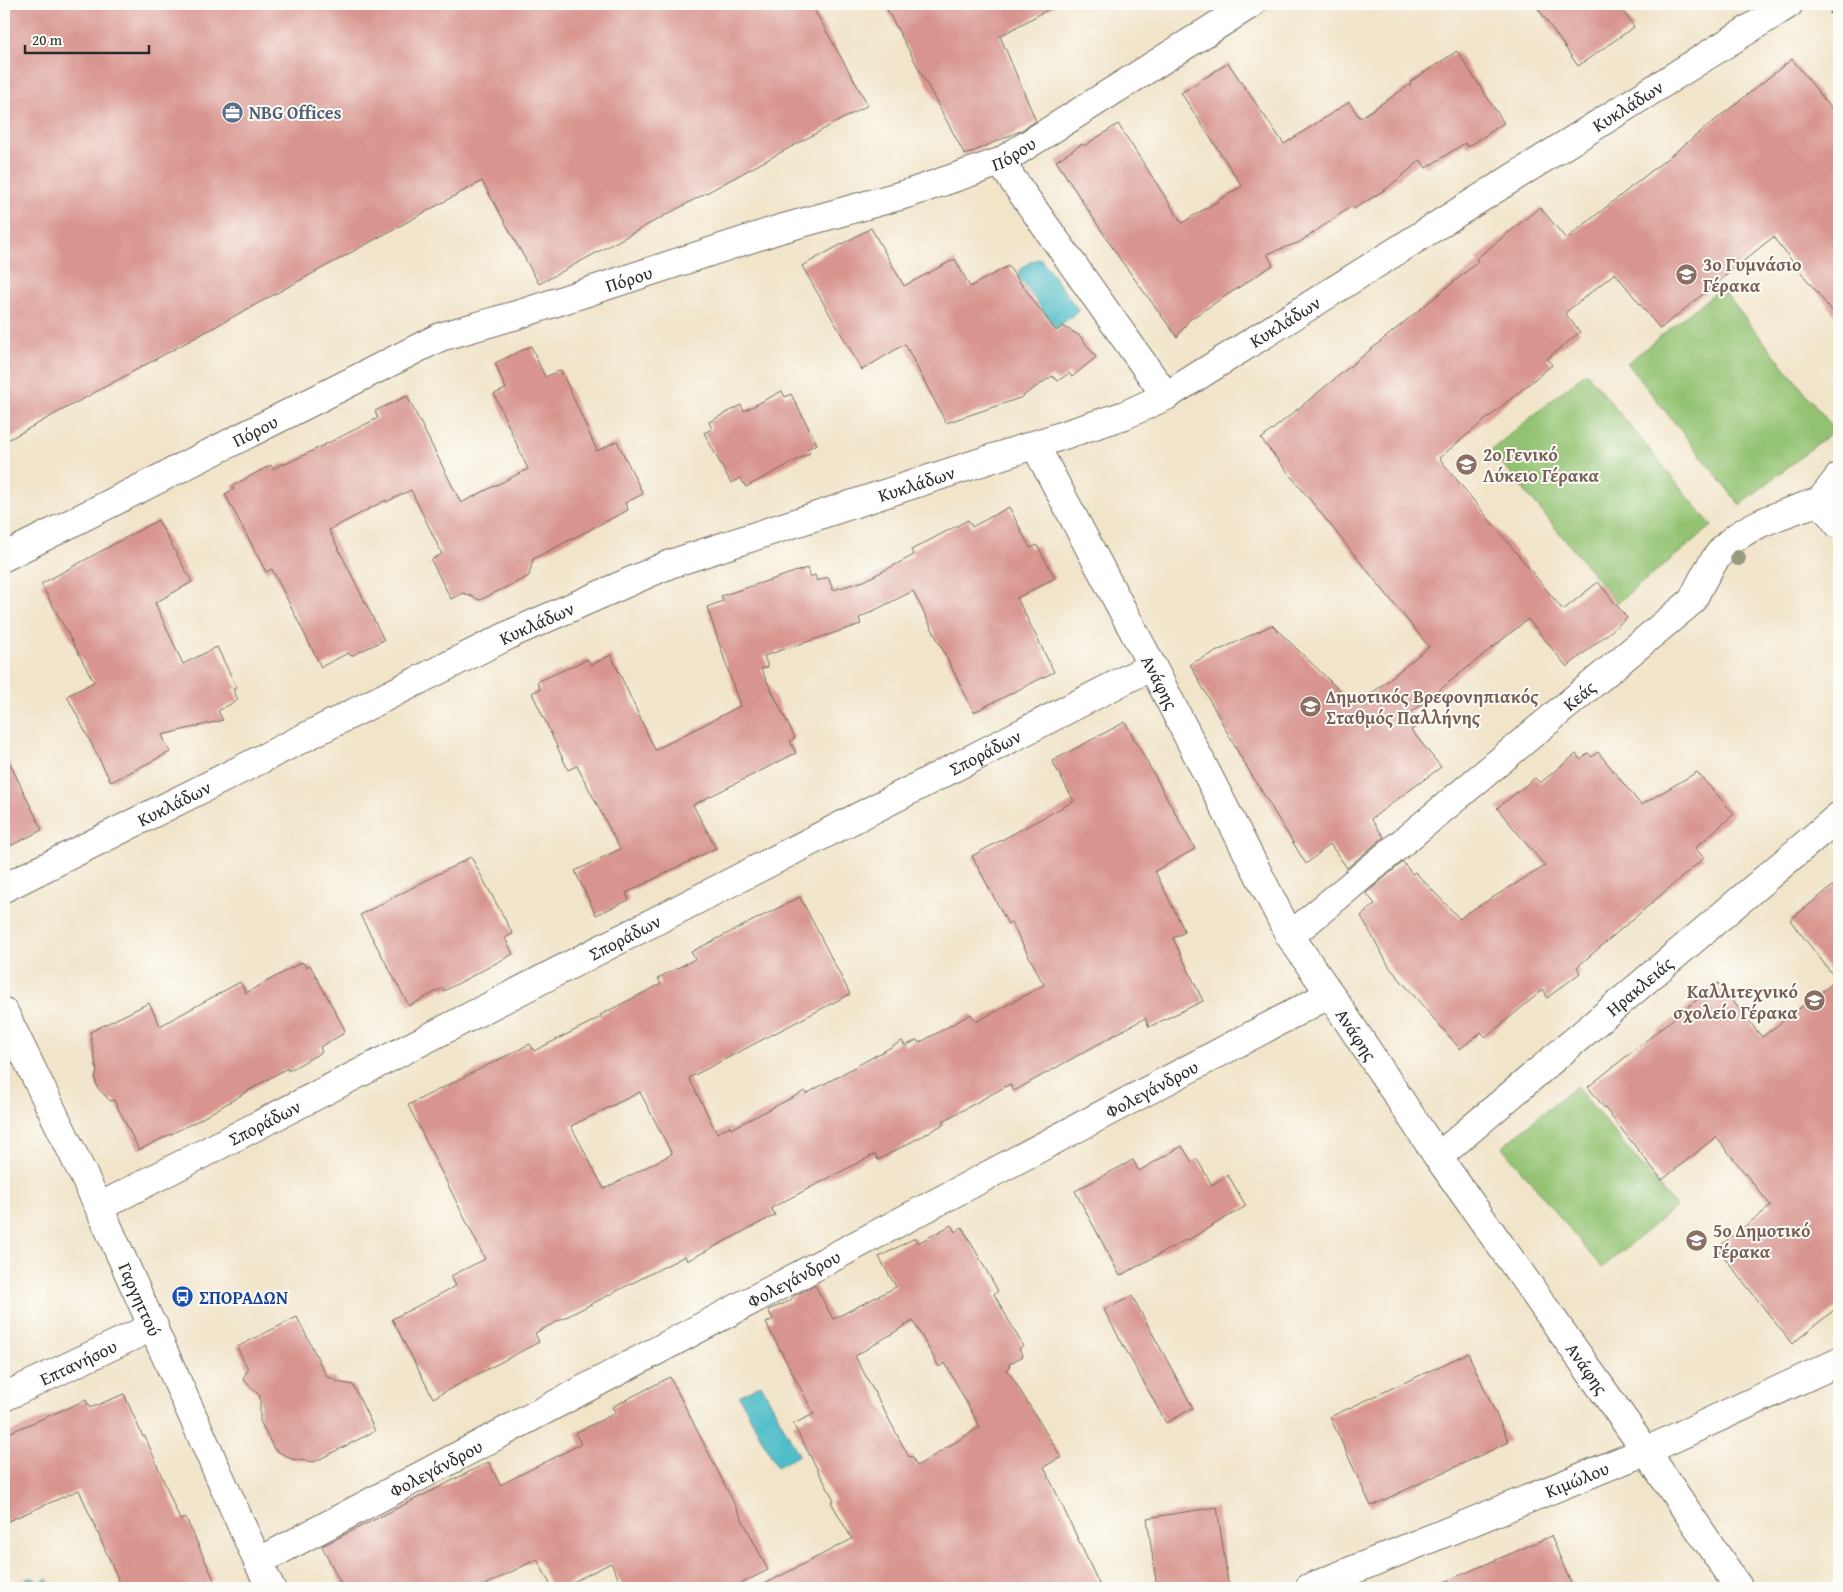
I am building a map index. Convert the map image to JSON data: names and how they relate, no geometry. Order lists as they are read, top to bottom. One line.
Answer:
{"streets":{"street":["Κυκλάδων","Πόρου","Ανάφης","Κεάς","Σποράδων","Ηρακλειάς","Φολεγάνδρου","Γαργηττού","Επτανήσου","Κιμώλου"]},"crossings":[["Κυκλάδων","Ανάφης"],["Ανάφης","Κεάς"],["Ανάφης","Σποράδων"],["Ανάφης","Ηρακλειάς"],["Ανάφης","Φολεγάνδρου"],["Ανάφης","Κιμώλου"],["Σποράδων","Γαργηττού"],["Φολεγάνδρου","Γαργηττού"],["Γαργηττού","Επτανήσου"]],"places":{"office":["NBG Offices"],"school or university":["3ο Γυμνάσιο Γέρακα","2ο Γενικό Λύκειο Γέρακα","Δημοτικός Βρεφονηπιακός Σταθμός Παλλήνης","Καλλιτεχνικό σχολείο Γέρακα","5ο Δημοτικό Γέρακα"],"bus stop":["ΣΠΟΡΑΔΩΝ"]},"scale_bar":"20 m"}
